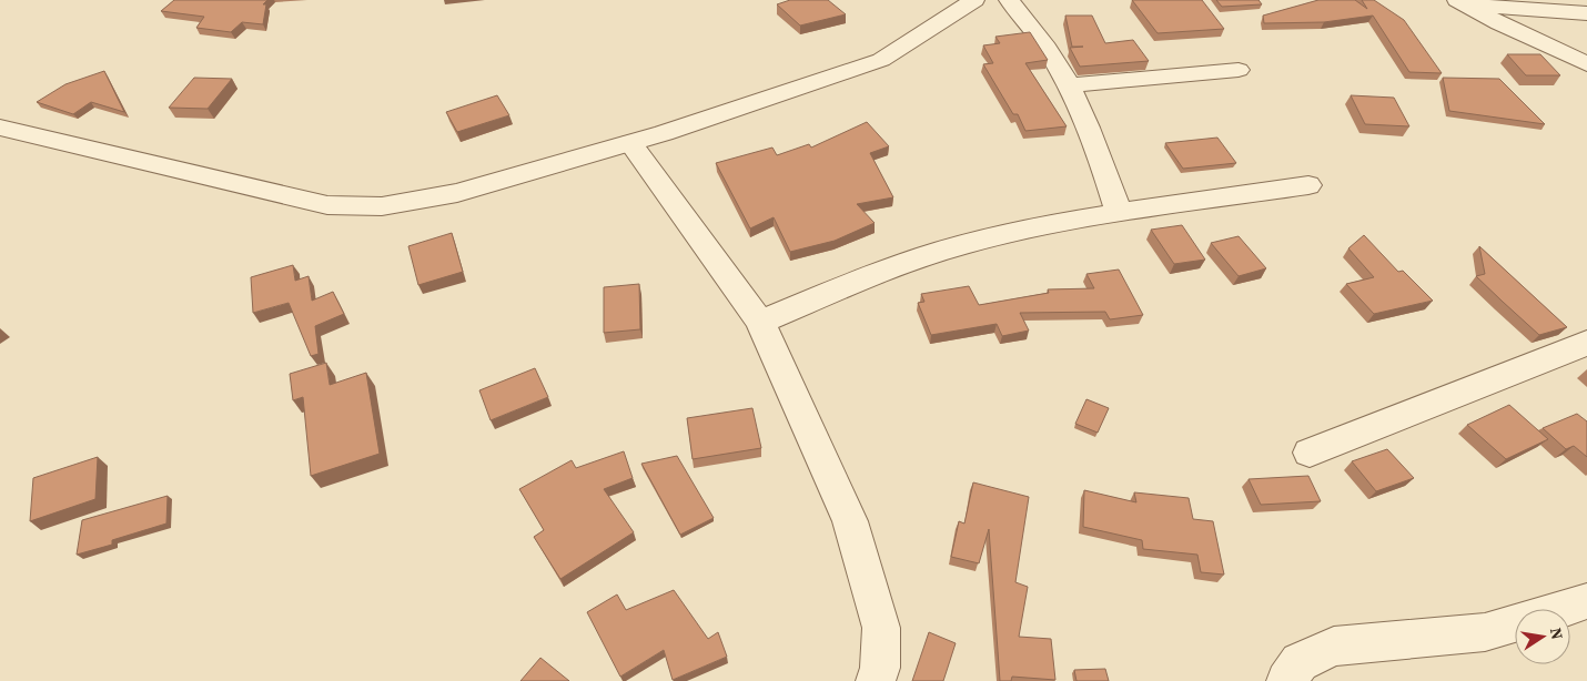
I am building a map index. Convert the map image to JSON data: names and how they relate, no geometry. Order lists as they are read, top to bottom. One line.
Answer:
{"north":"right"}
